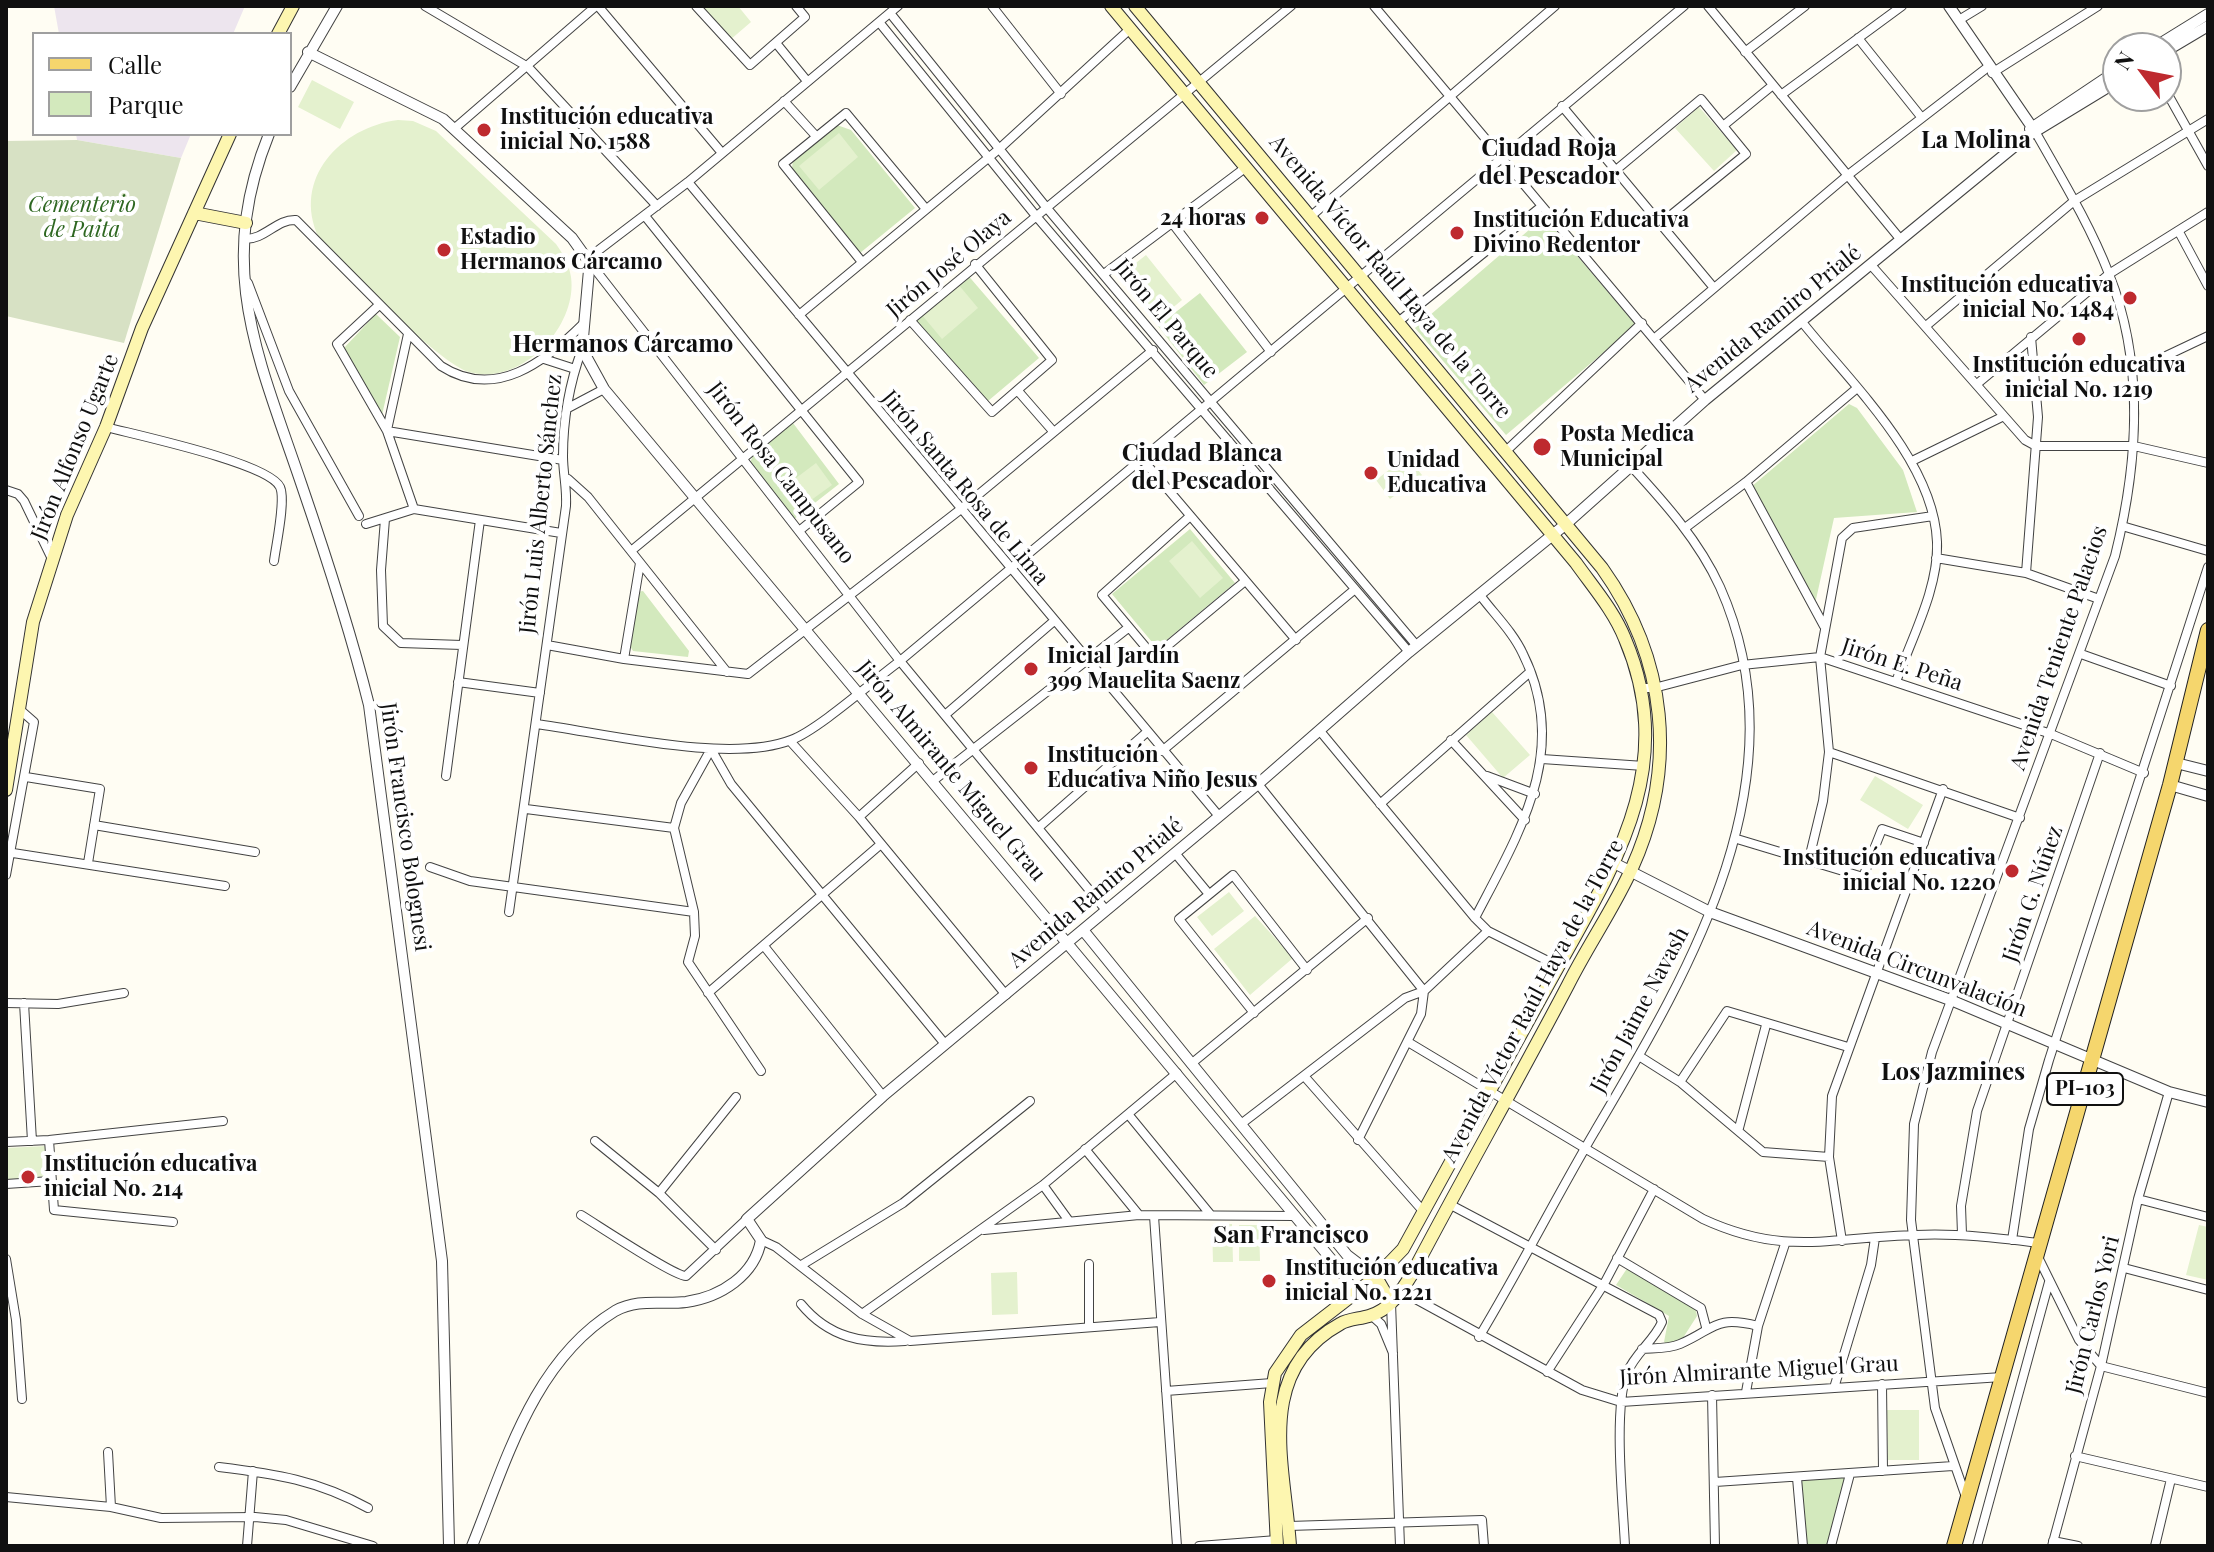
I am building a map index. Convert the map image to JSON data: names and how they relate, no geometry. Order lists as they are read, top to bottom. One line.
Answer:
{"streets":{"main road":["Avenida Víctor Raúl Haya de la Torre","Jirón Alfonso Ugarte","PI-103"],"street":["Jirón José Olaya","Jirón El Parque","Avenida Ramiro Prialé","Jirón Rosa Campusano","Jirón Santa Rosa de Lima","Jirón Luis Alberto Sánchez","Avenida Teniente Palacios","Jirón E. Peña","Jirón Almirante Miguel Grau","Jirón Francisco Bolognesi","Jirón G. Núñez","Avenida Circunvalación","Jirón Jaime Navash","Jirón Carlos Yori"]},"crossings":[["Jirón José Olaya","Avenida Víctor Raúl Haya de la Torre"],["Jirón José Olaya","Jirón El Parque"],["Jirón José Olaya","Jirón Rosa Campusano"],["Jirón José Olaya","Jirón Santa Rosa de Lima"],["Jirón José Olaya","Jirón Almirante Miguel Grau"],["Avenida Víctor Raúl Haya de la Torre","Avenida Ramiro Prialé"],["Avenida Víctor Raúl Haya de la Torre","Jirón E. Peña"],["Avenida Víctor Raúl Haya de la Torre","Jirón Almirante Miguel Grau"],["Avenida Víctor Raúl Haya de la Torre","Avenida Circunvalación"],["Jirón El Parque","Avenida Ramiro Prialé"],["Avenida Ramiro Prialé","Jirón Rosa Campusano"],["Avenida Ramiro Prialé","Jirón Santa Rosa de Lima"],["Avenida Ramiro Prialé","Avenida Teniente Palacios"],["Avenida Ramiro Prialé","Jirón Almirante Miguel Grau"],["Avenida Ramiro Prialé","Jirón Jaime Navash"],["Jirón Rosa Campusano","Jirón Luis Alberto Sánchez"],["Jirón Luis Alberto Sánchez","Jirón Almirante Miguel Grau"],["Avenida Teniente Palacios","Jirón E. Peña"],["Avenida Teniente Palacios","Jirón Almirante Miguel Grau"],["Avenida Teniente Palacios","Avenida Circunvalación"],["Avenida Teniente Palacios","PI-103"],["Jirón E. Peña","Jirón G. Núñez"],["Jirón E. Peña","Jirón Jaime Navash"],["Jirón Almirante Miguel Grau","Jirón Jaime Navash"],["Jirón Almirante Miguel Grau","PI-103"],["Jirón G. Núñez","Avenida Circunvalación"],["Avenida Circunvalación","Jirón Jaime Navash"],["Avenida Circunvalación","PI-103"],["Avenida Circunvalación","Jirón Carlos Yori"]],"districts":["La Molina","Ciudad Roja del Pescador","Hermanos Cárcamo","Ciudad Blanca del Pescador","Los Jazmines","San Francisco"],"parks":["Cementerio de Paita"],"places":["Institución educativa inicial No. 1588","24 horas","Institución Educativa Divino Redentor","Estadio Hermanos Cárcamo","Institución educativa inicial No. 1484","Institución educativa inicial No. 1219","Posta Medica Municipal","Unidad Educativa","Inicial Jardín 399 Mauelita Saenz","Institución Educativa Niño Jesus","Institución educativa inicial No. 1220","Institución educativa inicial No. 214","Institución educativa inicial No. 1221"],"legend":["Calle","Parque"],"north":"top left"}
